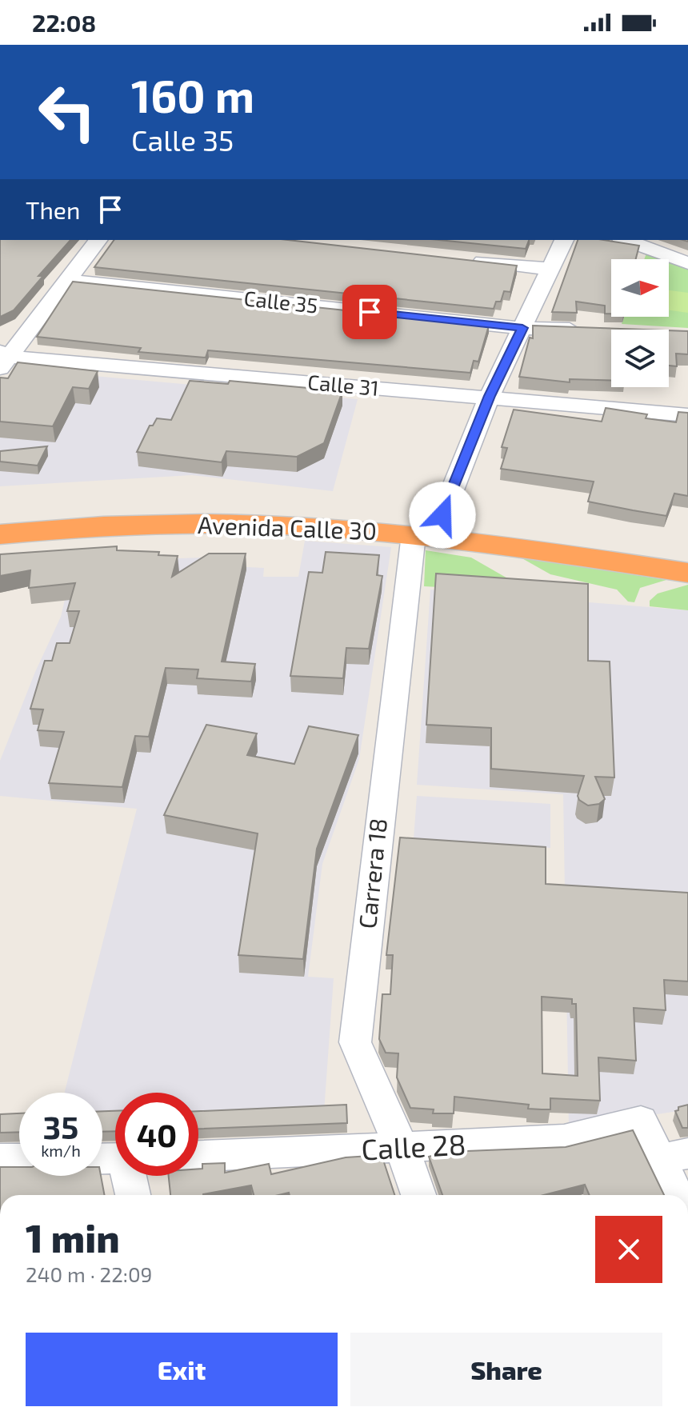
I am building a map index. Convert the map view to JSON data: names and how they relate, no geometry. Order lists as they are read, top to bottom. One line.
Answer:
{"streets":{"highway":["Avenida Calle 30"],"street":["Calle 35","Calle 31","Carrera 18","Calle 28"]},"crossings":[["Avenida Calle 30","Carrera 18"],["Carrera 18","Calle 28"]],"north":"right","page":{"status":"22:08","turn":["160 m","Calle 35"],"then":"Then","speed":"35 km/h","limit":"40","heading":["1 min","240 m · 22:09"],"buttons":["Exit","Share"]}}
